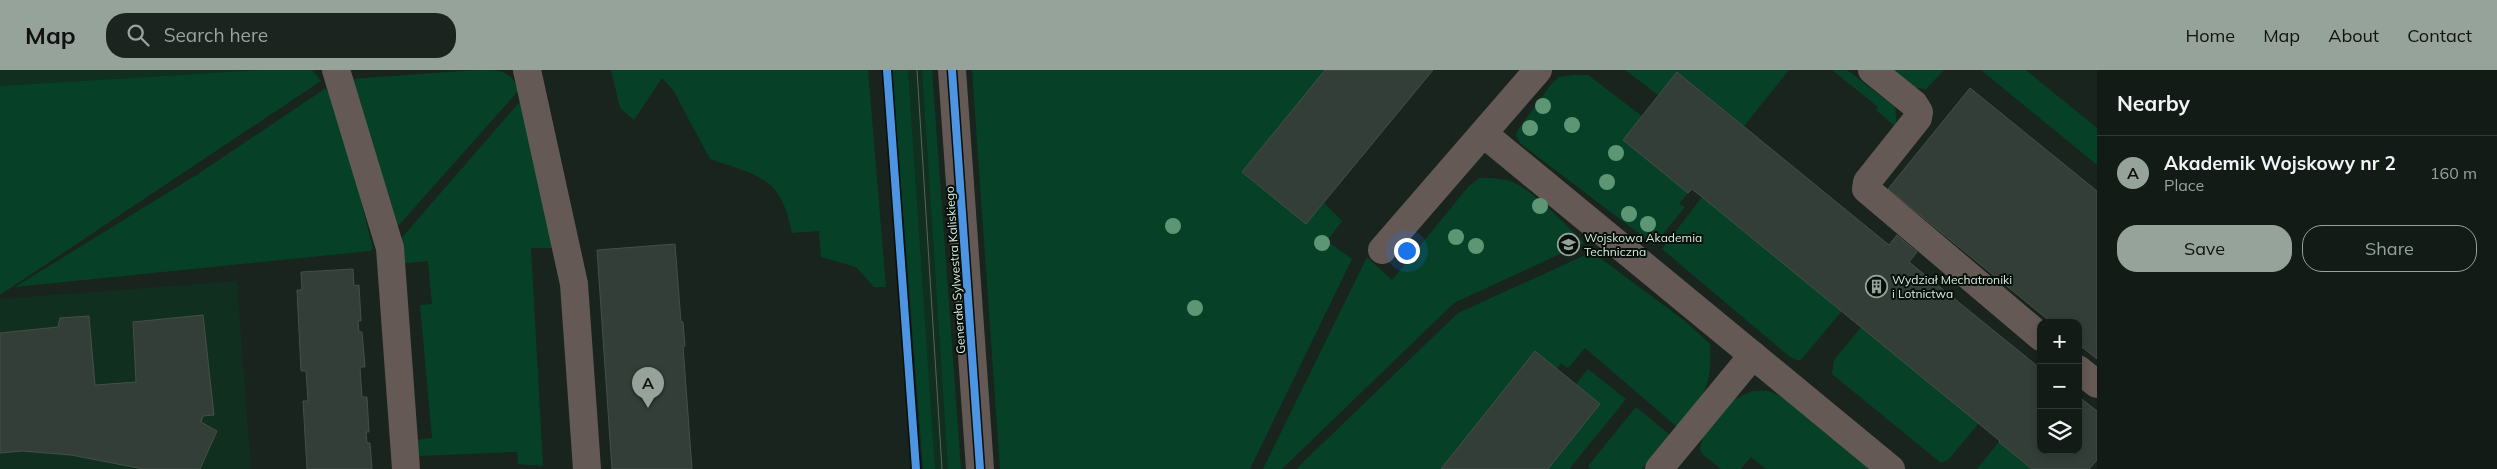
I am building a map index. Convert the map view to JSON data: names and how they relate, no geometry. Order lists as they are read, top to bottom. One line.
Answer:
{"streets":{"street":["Generała Sylwestra Kaliskiego"]},"places":{"school or university":["Wojskowa Akademia Techniczna"],"building":["Wydział Mechatroniki i Lotnictwa"]},"page":{"header":"Map","search":"Search here","nav":["Home","Map","About","Contact"],"heading":"Nearby","list":[{"mark":"A","name":"Akademik Wojskowy nr 2","note":"Place","value":"160 m"}],"buttons":["Save","Share"],"map_buttons":["+","−"],"pins":"A"}}
